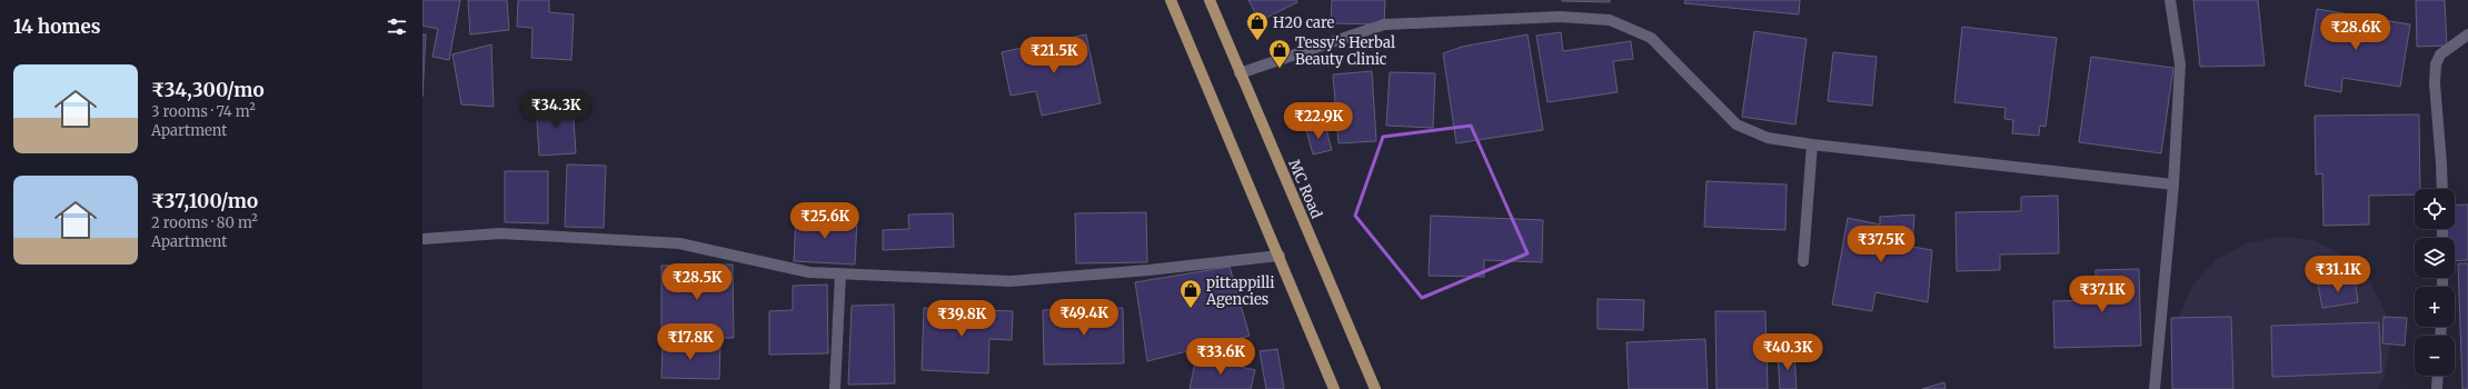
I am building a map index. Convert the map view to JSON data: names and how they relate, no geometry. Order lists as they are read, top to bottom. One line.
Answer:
{"streets":{"main road":["MC Road"]},"places":{"shop":["H20 care","Tessy's Herbal Beauty Clinic","pittappilli Agencies"]},"page":{"heading":"14 homes","price":["₹28.6K","₹21.5K","₹34.3K","₹22.9K","₹25.6K","₹37.5K","₹31.1K","₹28.5K","₹37.1K","₹49.4K","₹39.8K","₹17.8K","₹40.3K","₹33.6K"],"list":[{"name":"₹34,300/mo","note":"3 rooms · 74 m² · Apartment"},{"name":"₹37,100/mo","note":"2 rooms · 80 m² · Apartment"}],"map_buttons":["+","−"]}}
